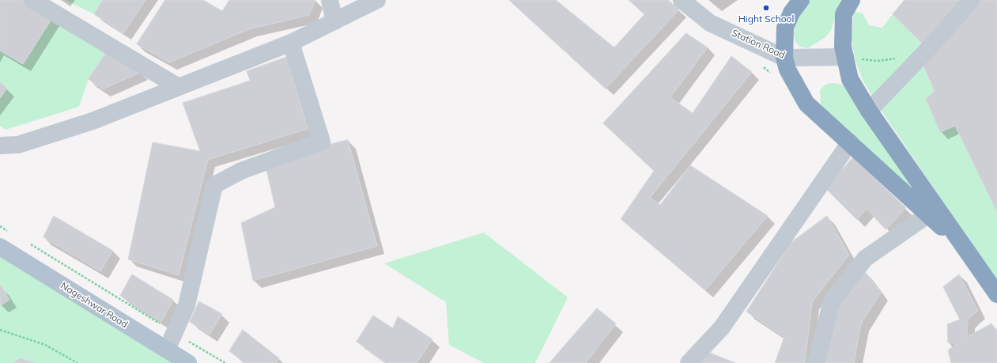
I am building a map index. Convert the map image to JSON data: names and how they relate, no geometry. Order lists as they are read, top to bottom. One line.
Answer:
{"streets":{"main road":["Nageshwar Road"],"street":["Station Road"]},"places":["Hight School"]}
